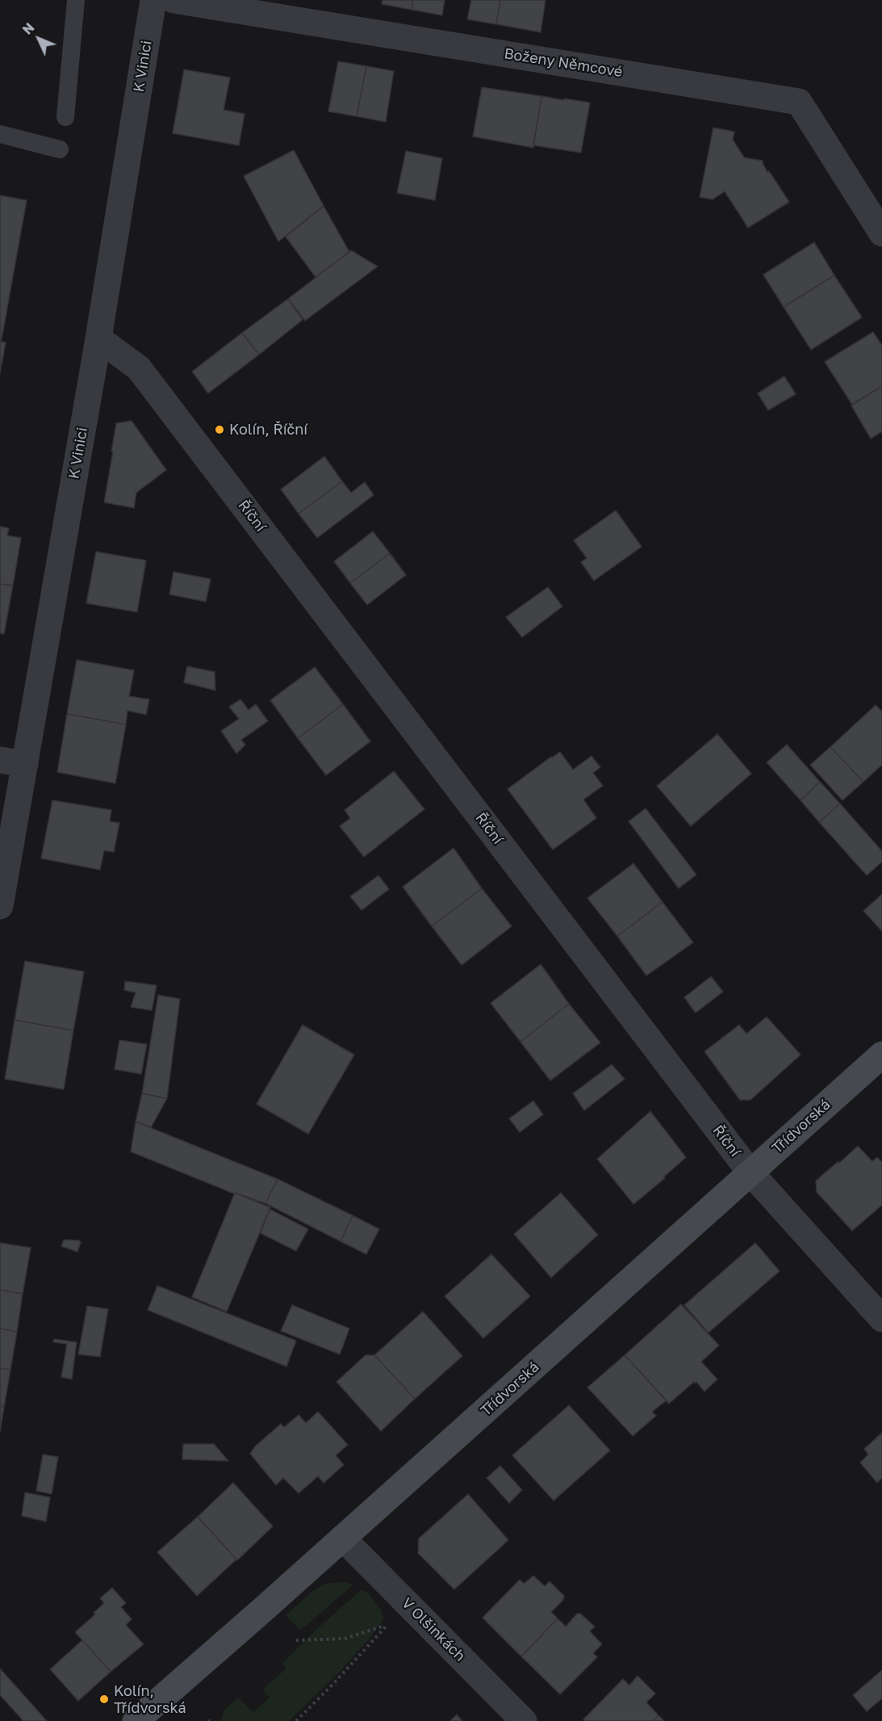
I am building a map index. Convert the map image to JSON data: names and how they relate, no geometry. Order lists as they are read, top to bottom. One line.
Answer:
{"streets":{"main road":["Třídvorská"],"street":["Boženy Němcové","K Vinici","Říční","V Olšinkách"]},"crossings":[["K Vinici","Říční"],["Říční","Třídvorská"],["Třídvorská","V Olšinkách"]],"places":["Kolín, Říční","Kolín, Třídvorská"],"north":"top left"}
